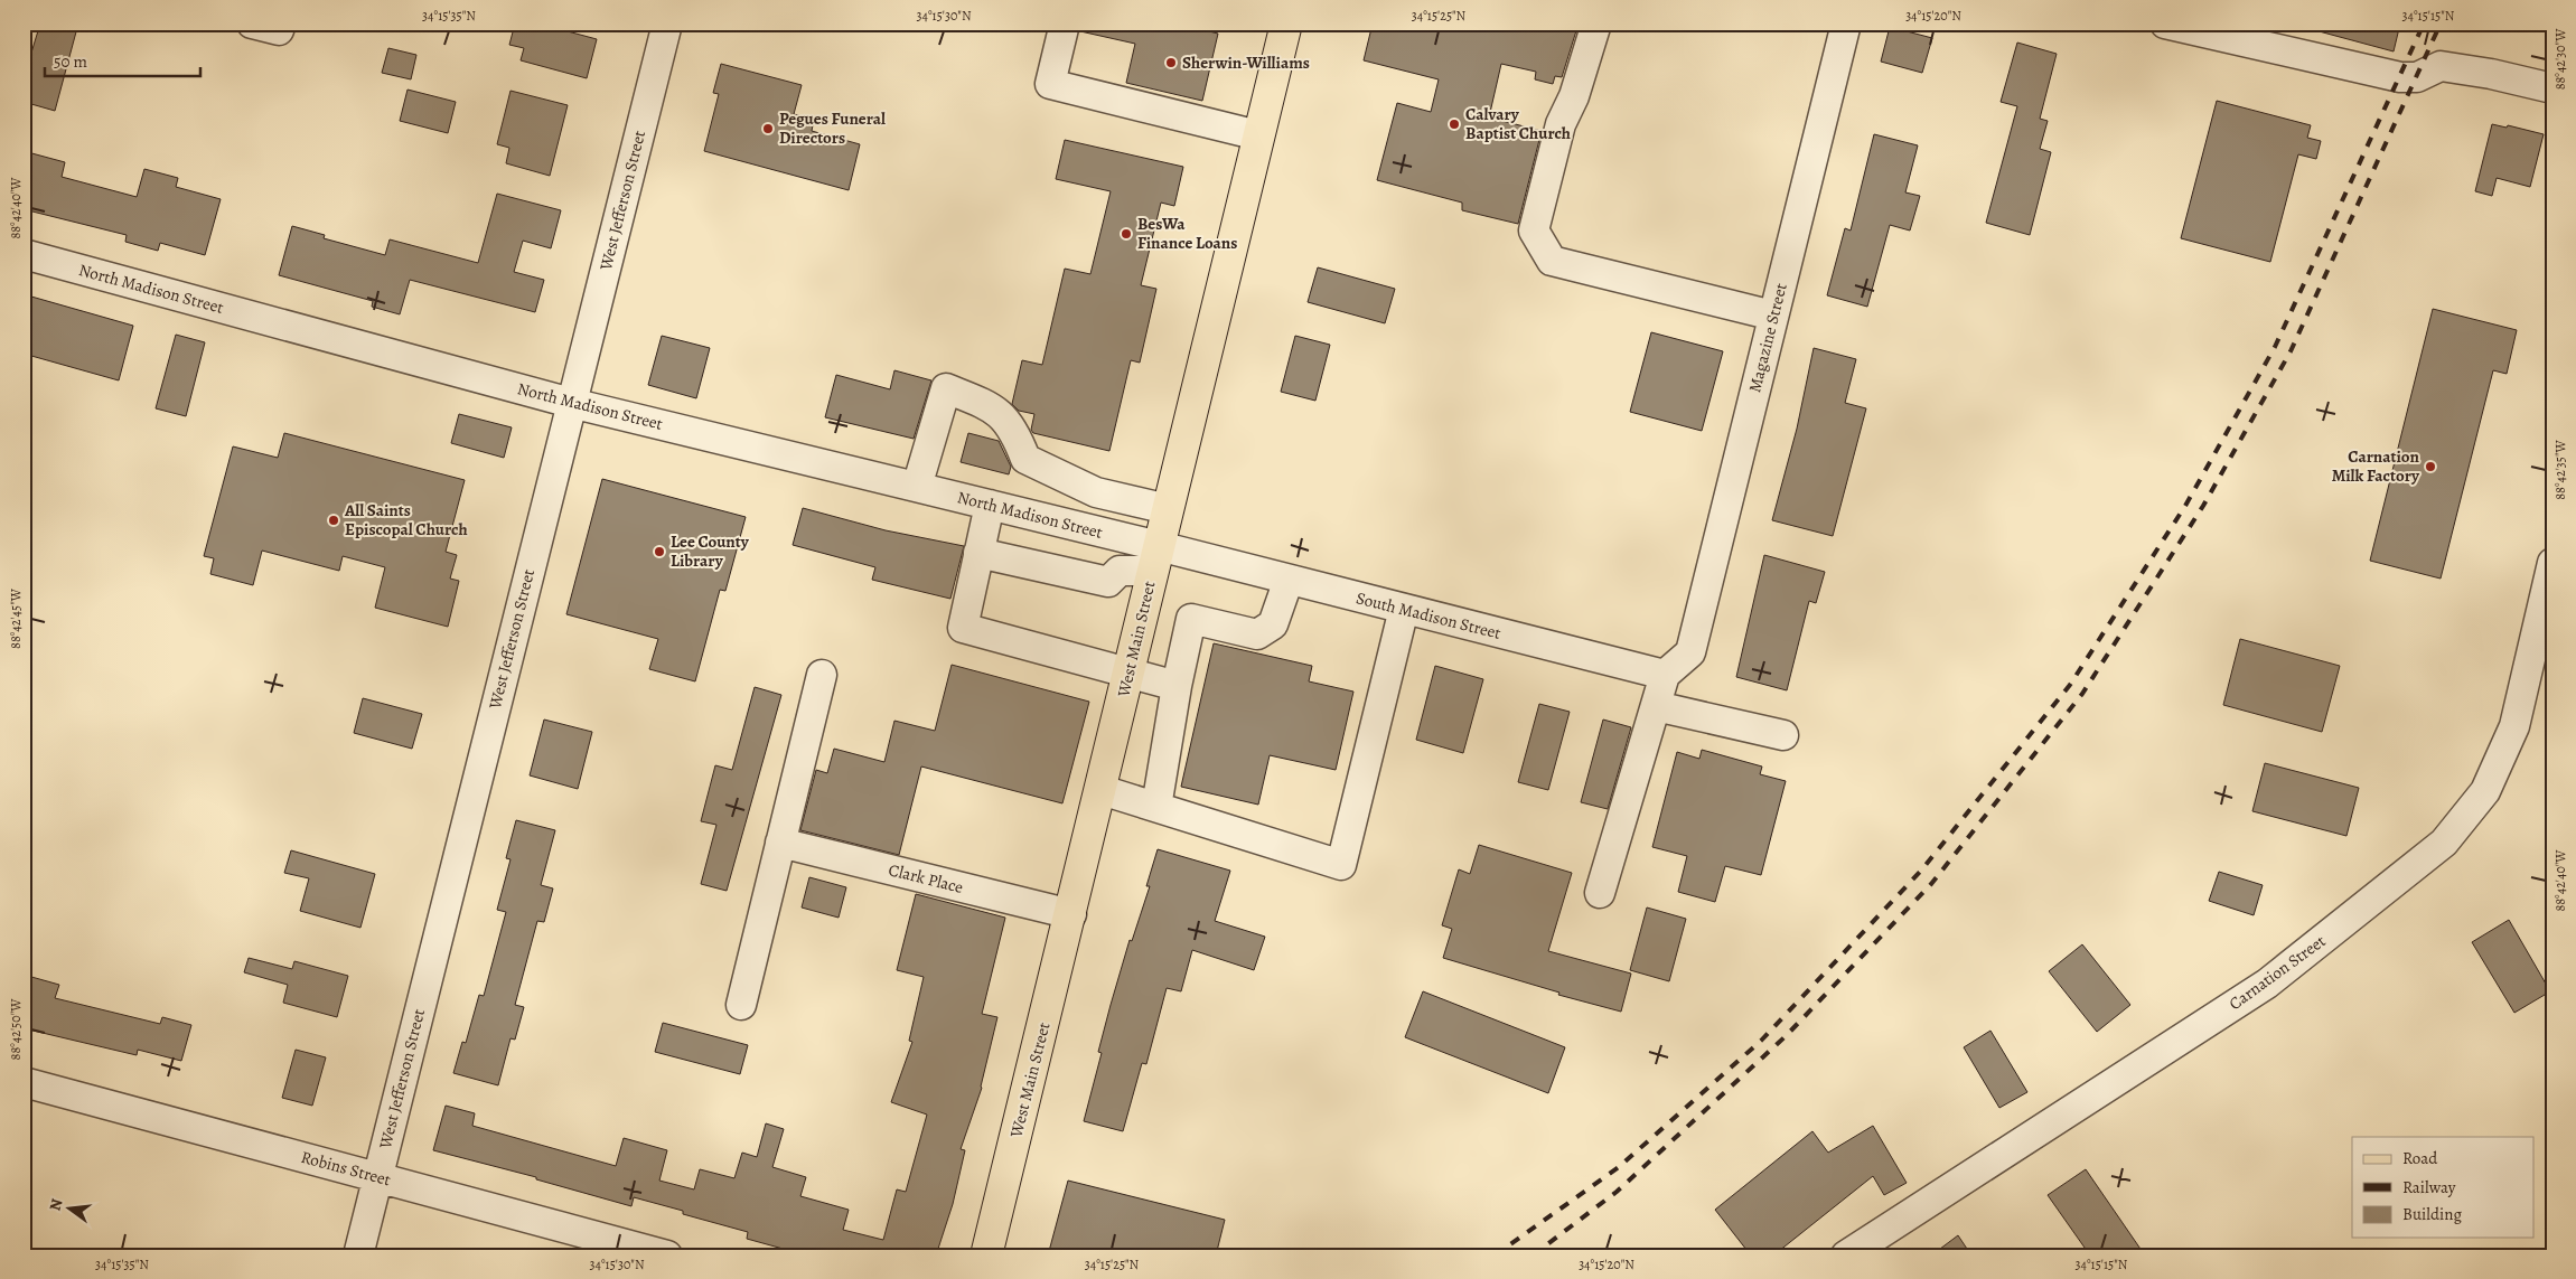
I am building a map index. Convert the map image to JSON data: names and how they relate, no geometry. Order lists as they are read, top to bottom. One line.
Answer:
{"streets":{"main road":["West Main Street"],"street":["West Jefferson Street","North Madison Street","Magazine Street","South Madison Street","Clark Place","Carnation Street","Robins Street"]},"crossings":[["West Jefferson Street","North Madison Street"],["West Jefferson Street","Robins Street"],["North Madison Street","South Madison Street"],["North Madison Street","West Main Street"],["Magazine Street","South Madison Street"],["South Madison Street","West Main Street"],["West Main Street","Clark Place"]],"places":["Sherwin-Williams","Calvary Baptist Church","Pegues Funeral Directors","BesWa Finance Loans","Carnation Milk Factory","All Saints Episcopal Church","Lee County Library"],"legend":["Road","Railway","Building"],"scale_bar":"50 m","north":"left","coordinates":["34°15'35\"N","34°15'30\"N","34°15'25\"N","34°15'20\"N","34°15'15\"N","88°42'30\"W","88°42'40\"W","88°42'35\"W","88°42'45\"W","88°42'50\"W"]}
